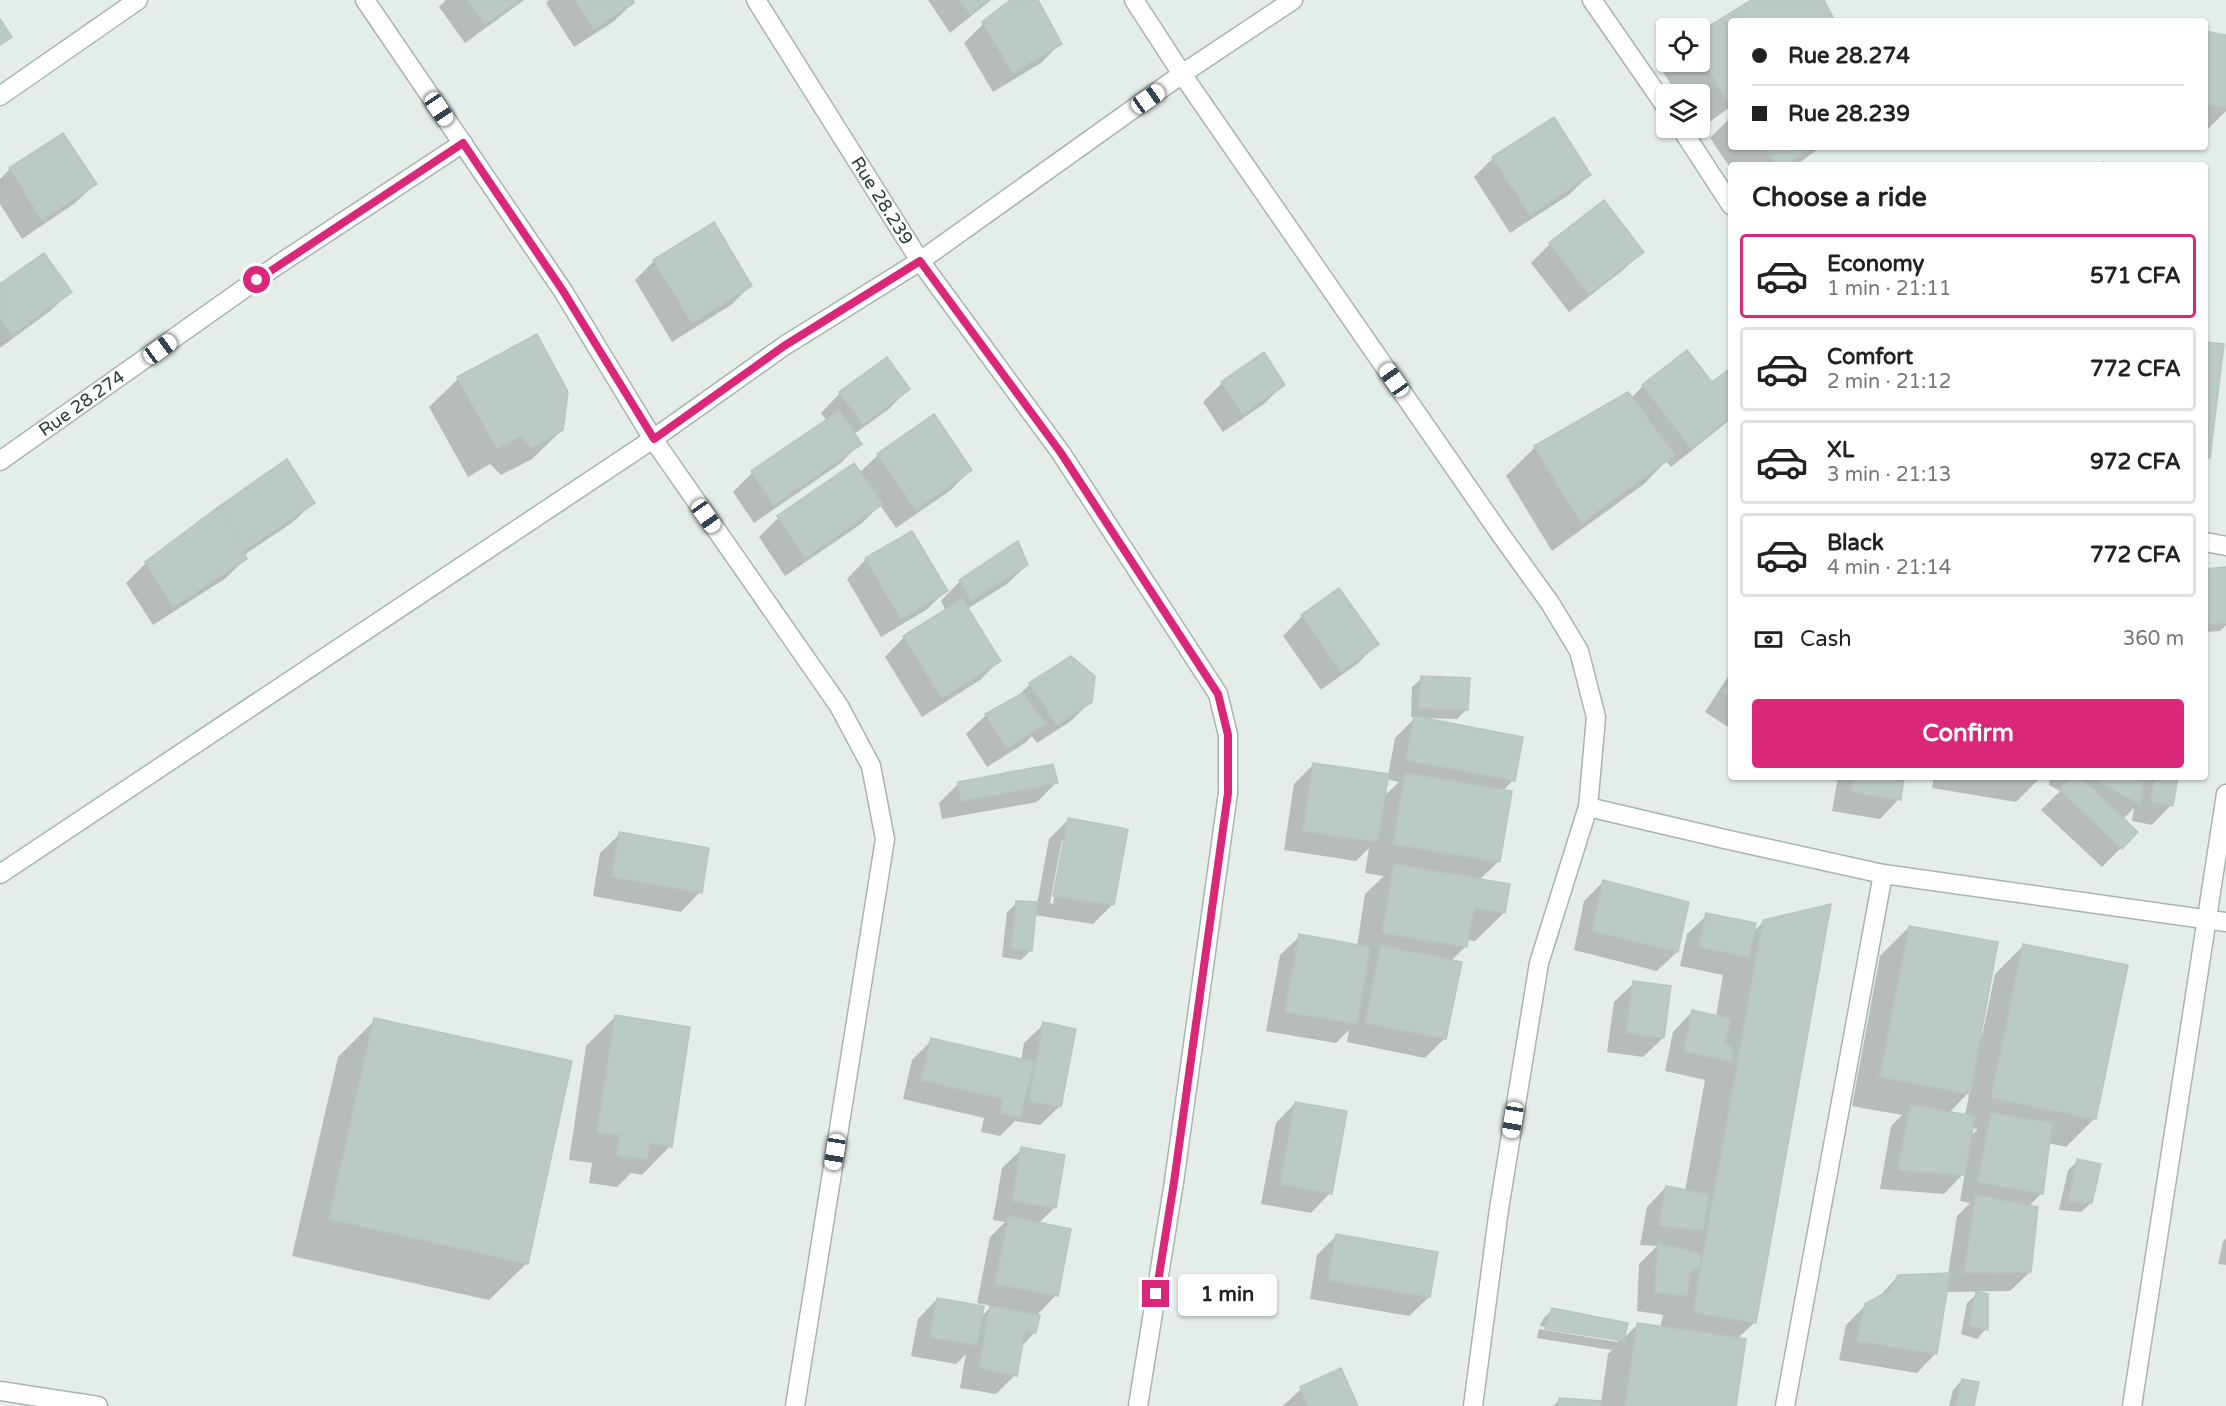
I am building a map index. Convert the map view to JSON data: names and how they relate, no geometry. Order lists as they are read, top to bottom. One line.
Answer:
{"streets":{"street":["Rue 28.239","Rue 28.274"]},"page":{"banner":["Rue 28.274","Rue 28.239"],"heading":"Choose a ride","list":[{"name":"Economy","note":"1 min · 21:11","value":"571 CFA"},{"name":"Comfort","note":"2 min · 21:12","value":"772 CFA"},{"name":"XL","note":"3 min · 21:13","value":"972 CFA"},{"name":"Black","note":"4 min · 21:14","value":"772 CFA"}],"pay":["Cash","360 m"],"buttons":"Confirm","bubble":"1 min"}}
